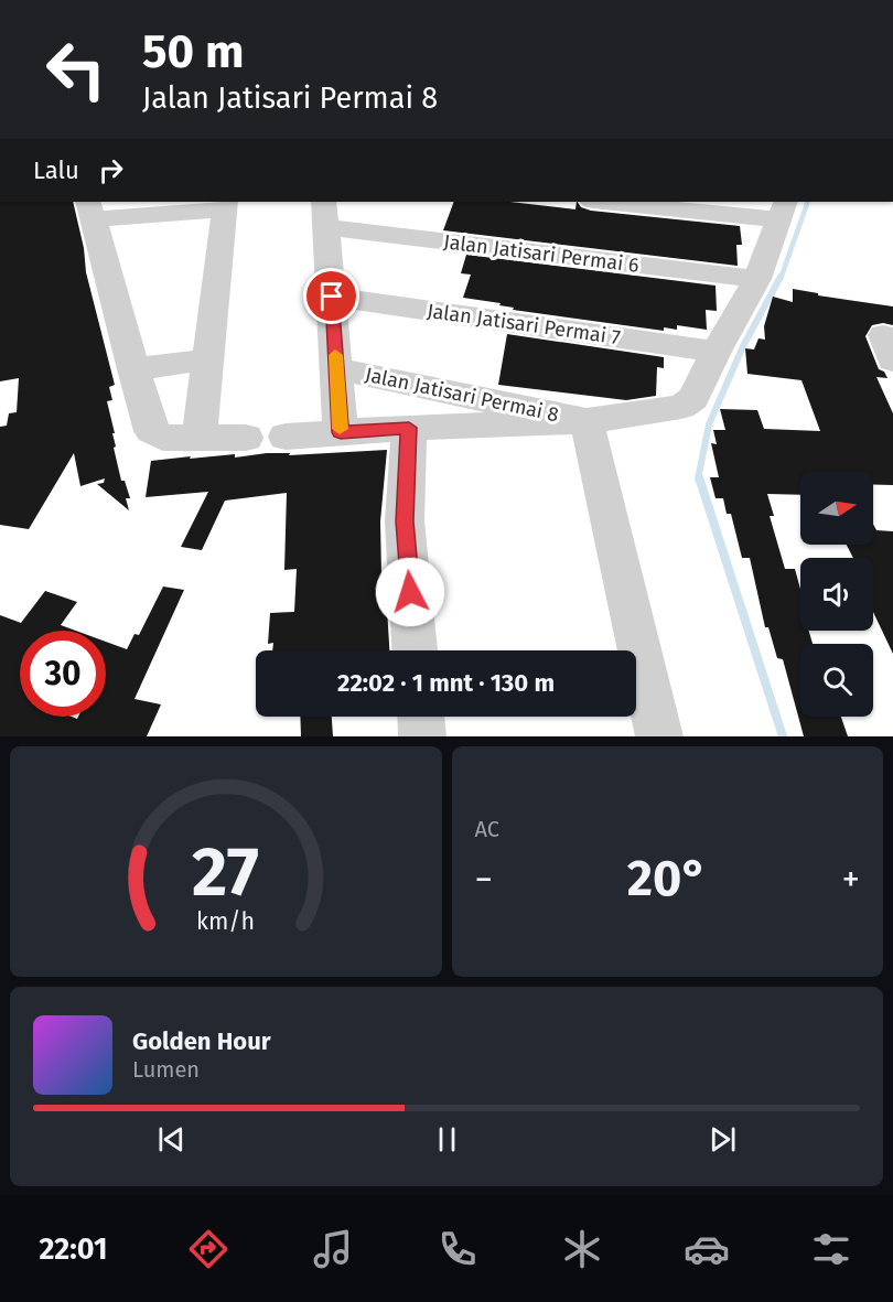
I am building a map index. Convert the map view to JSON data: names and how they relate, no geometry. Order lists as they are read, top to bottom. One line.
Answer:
{"streets":{"street":["Jalan Jatisari Permai 6","Jalan Jatisari Permai 7","Jalan Jatisari Permai 8"]},"crossings":[["Jalan Jatisari Permai 7","Jalan Jatisari Permai 8"]],"north":"right","page":{"turn":["50 m","Jalan Jatisari Permai 8"],"then":"Lalu","limit":"30","trip":"22:02 · 1 mnt · 130 m","tile":"AC","heat":["−","20°","+"],"song":["Golden Hour","Lumen"],"tabs":"22:01","gauge":["27","km/h"]}}
